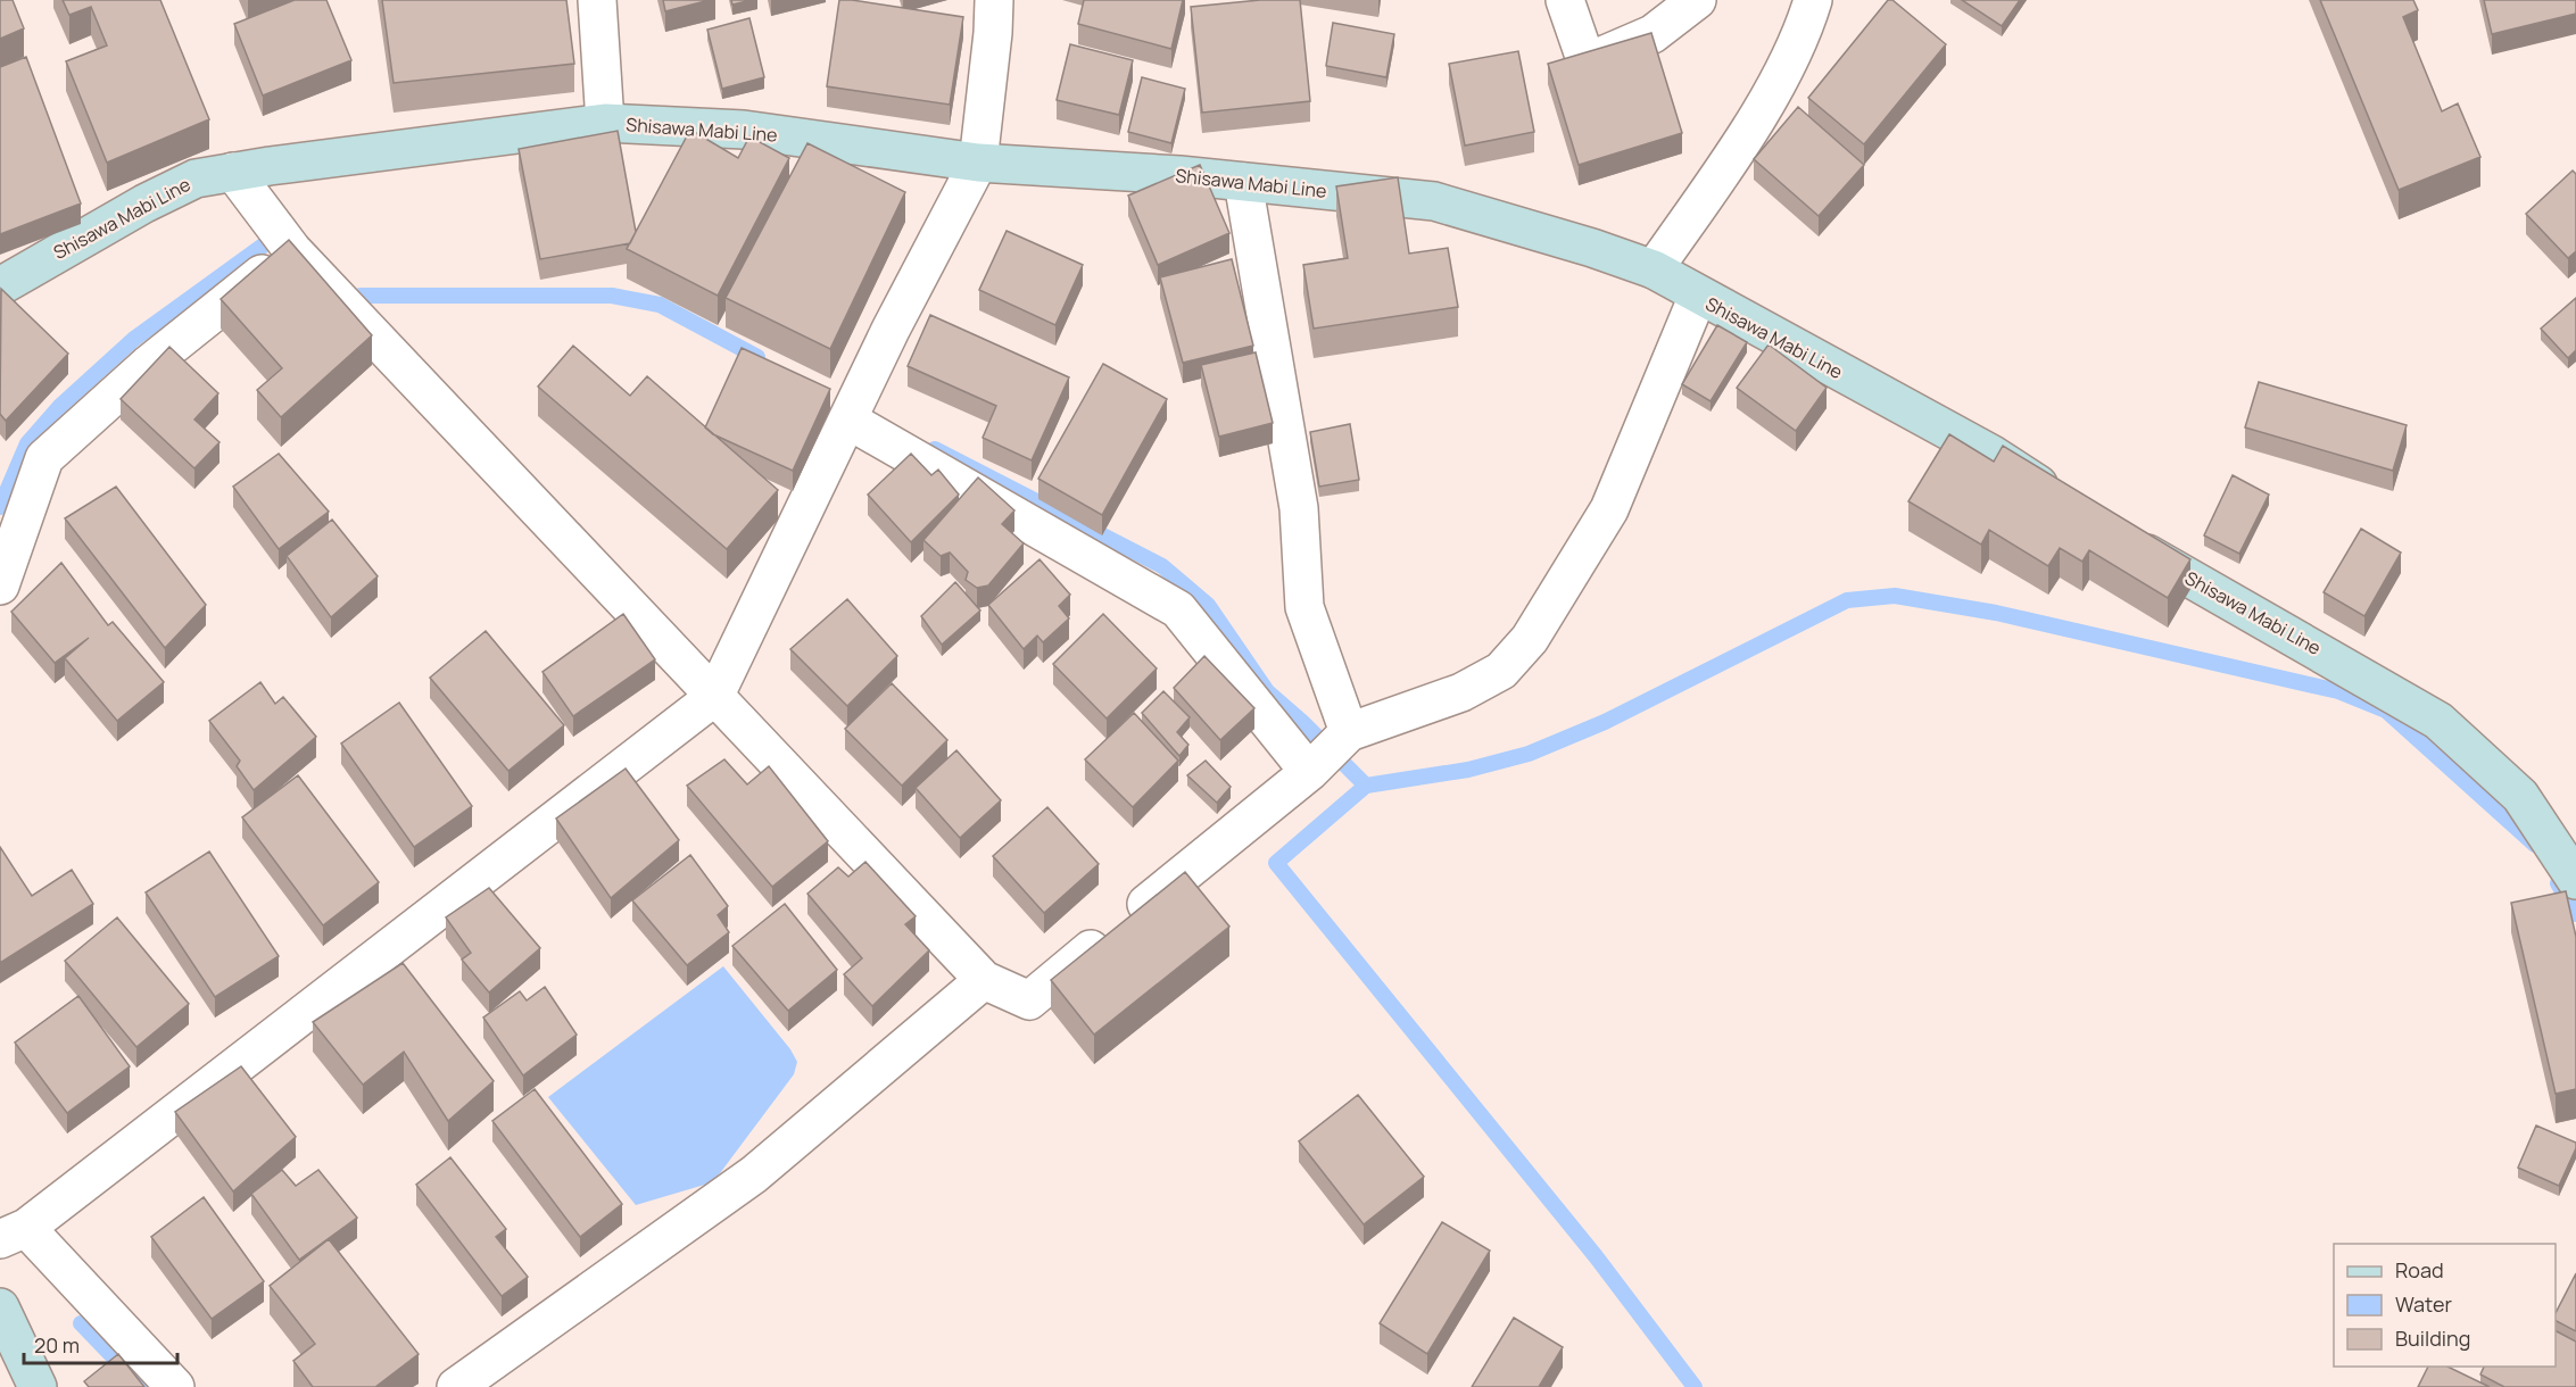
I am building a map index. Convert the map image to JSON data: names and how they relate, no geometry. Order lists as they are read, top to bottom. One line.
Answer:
{"streets":{"main road":["Shisawa Mabi Line"]},"legend":["Road","Water","Building"],"scale_bar":"20 m"}
